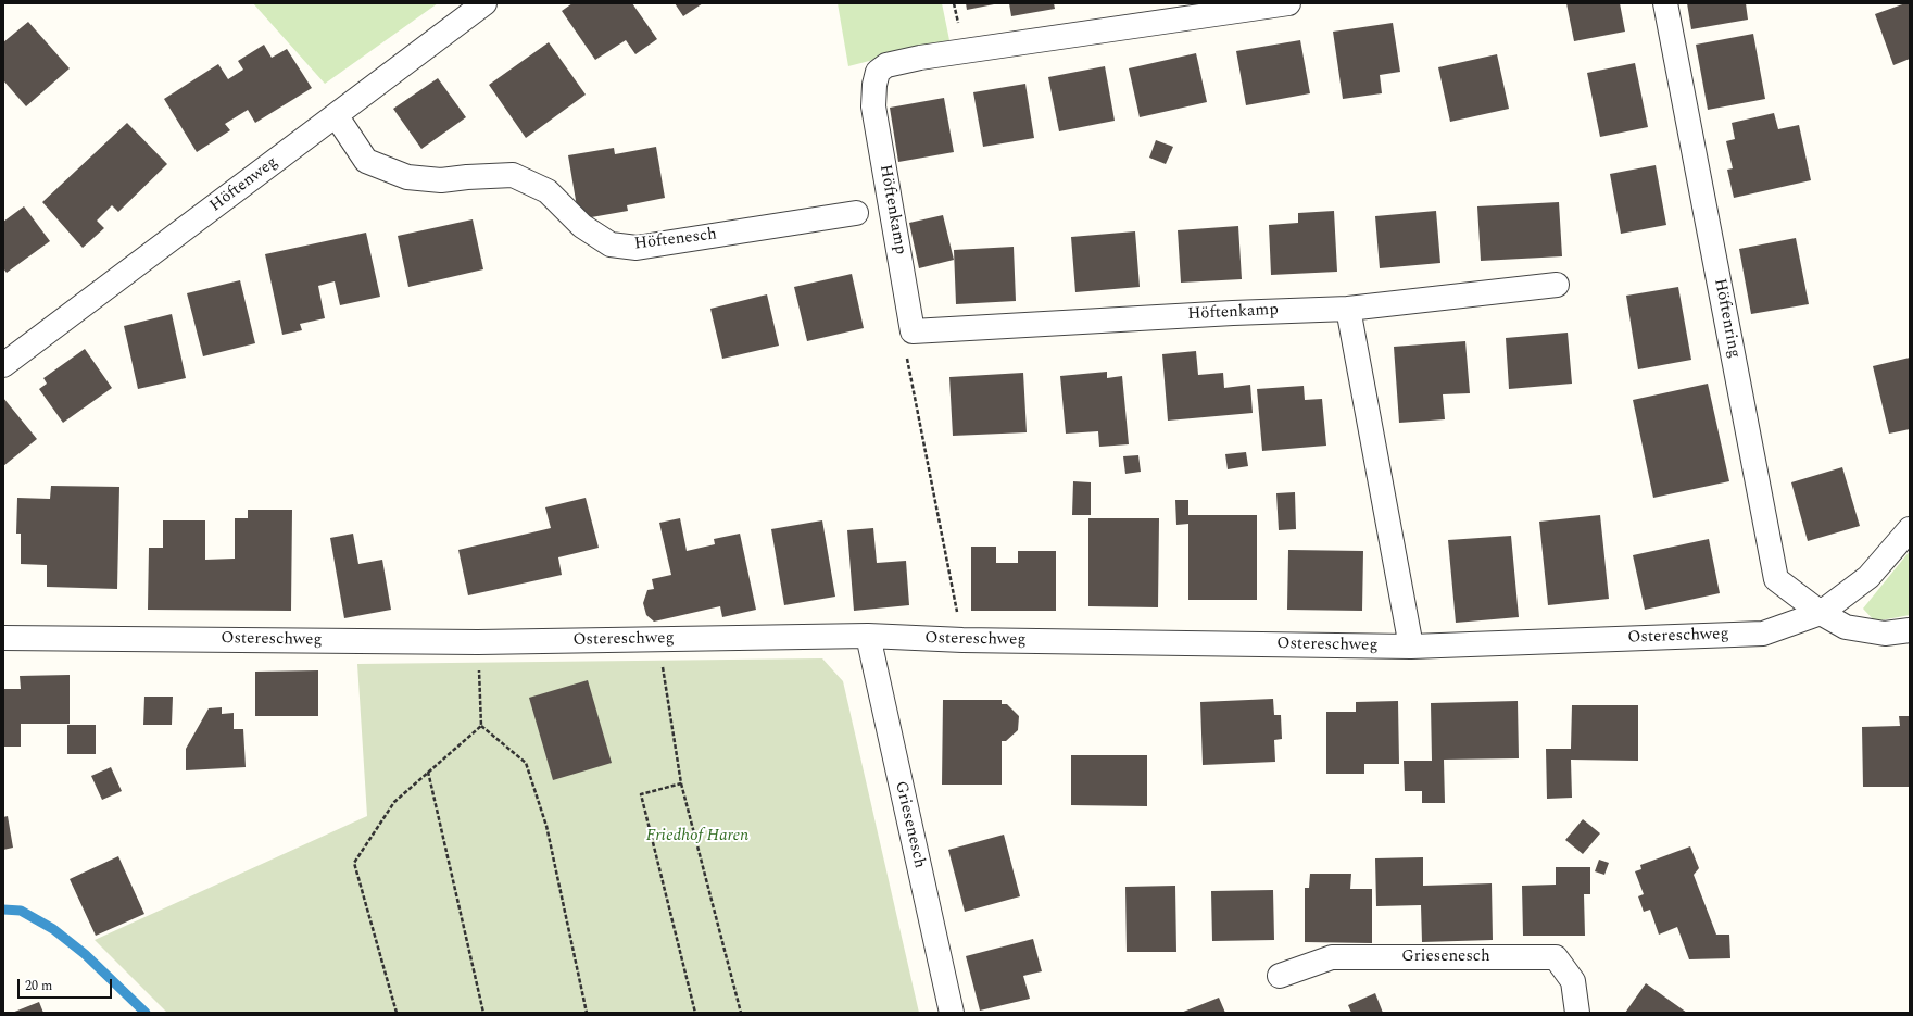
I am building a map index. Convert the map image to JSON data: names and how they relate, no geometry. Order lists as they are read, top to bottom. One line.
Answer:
{"streets":{"street":["Höftenweg","Höftenkamp","Höftenesch","Höftenring","Ostereschweg","Griesenesch"]},"crossings":[["Höftenweg","Höftenesch"],["Höftenring","Ostereschweg"],["Ostereschweg","Griesenesch"]],"parks":["Friedhof Haren"],"scale_bar":"20 m"}
